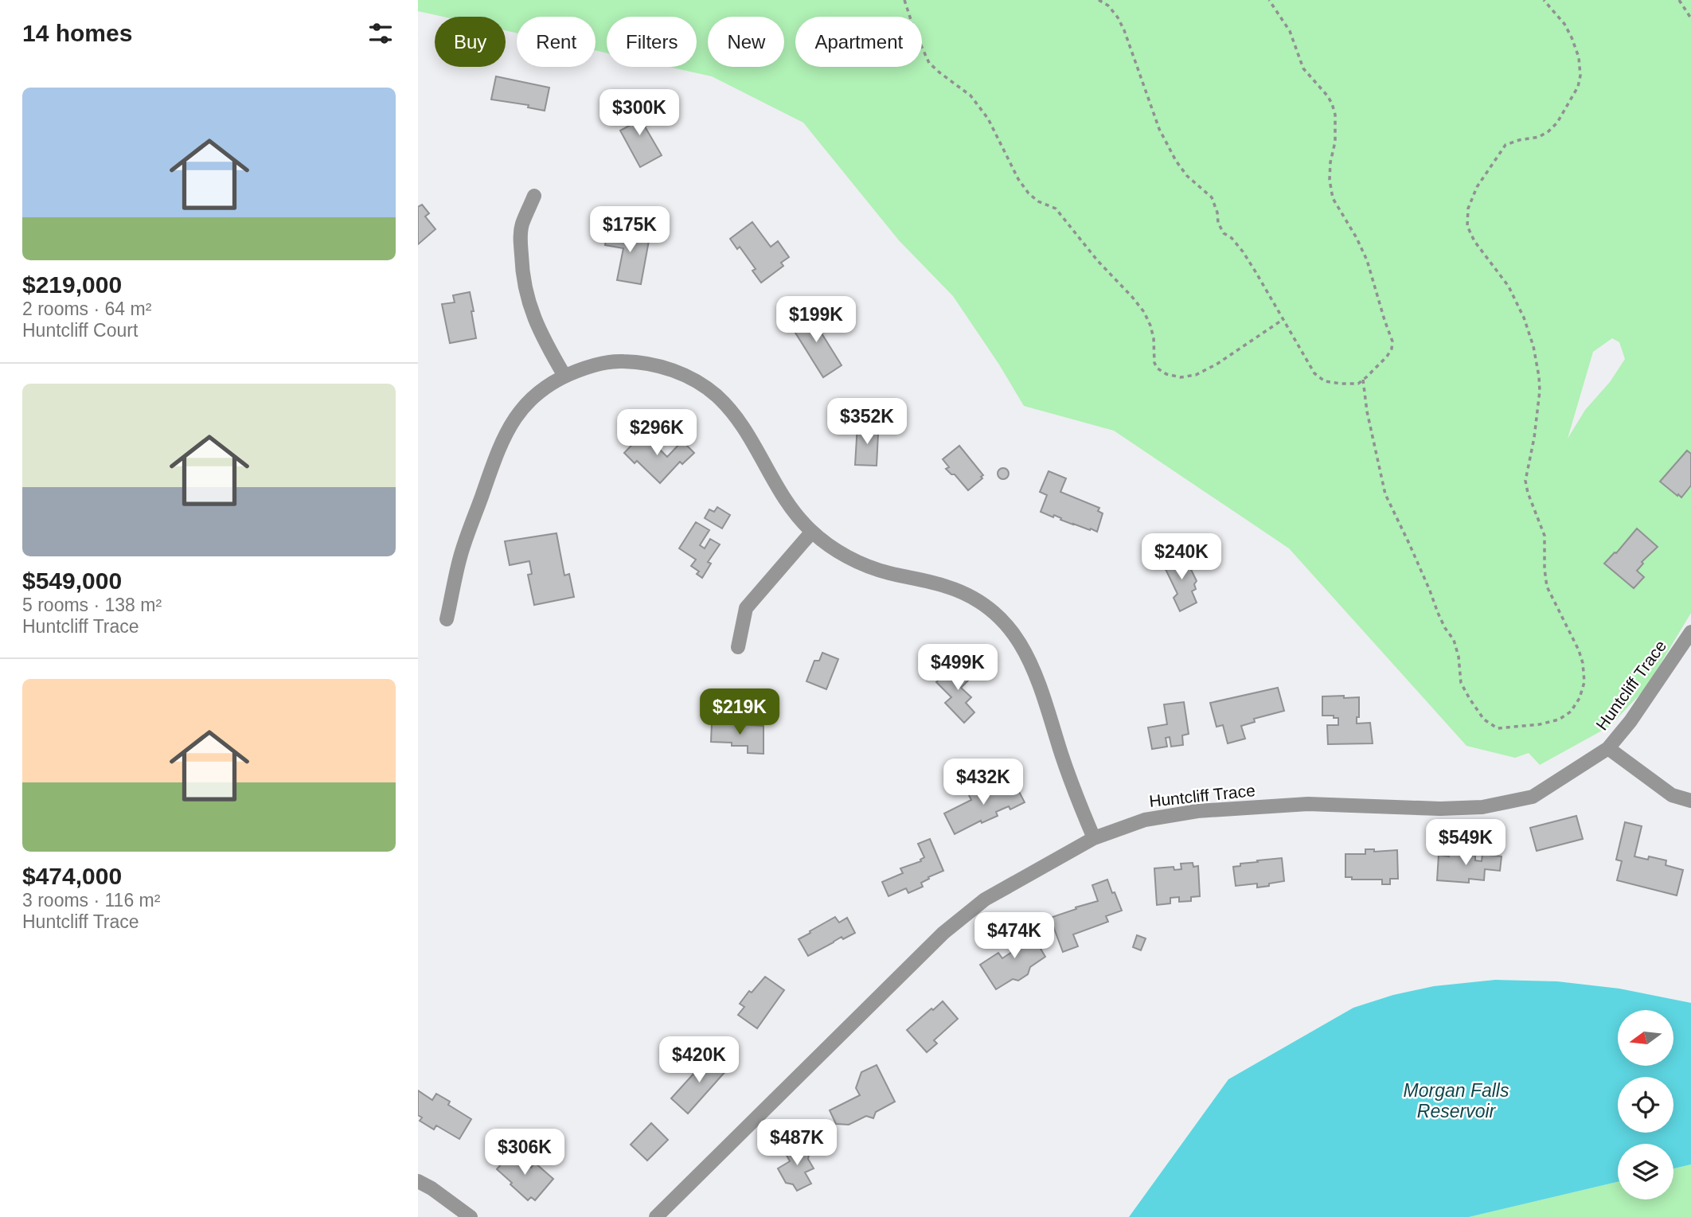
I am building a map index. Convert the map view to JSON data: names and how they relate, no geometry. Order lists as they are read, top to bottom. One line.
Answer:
{"streets":{"street":["Huntcliff Trace"]},"water":["Morgan Falls Reservoir"],"north":"left","page":{"heading":"14 homes","chip":["Buy","Rent","Filters","New","Apartment"],"list":[{"name":"$219,000","note":"2 rooms · 64 m² · Huntcliff Court"},{"name":"$549,000","note":"5 rooms · 138 m² · Huntcliff Trace"},{"name":"$474,000","note":"3 rooms · 116 m² · Huntcliff Trace"}],"price":["$300K","$175K","$199K","$352K","$296K","$240K","$499K","$219K","$432K","$549K","$474K","$420K","$487K","$306K"]}}
